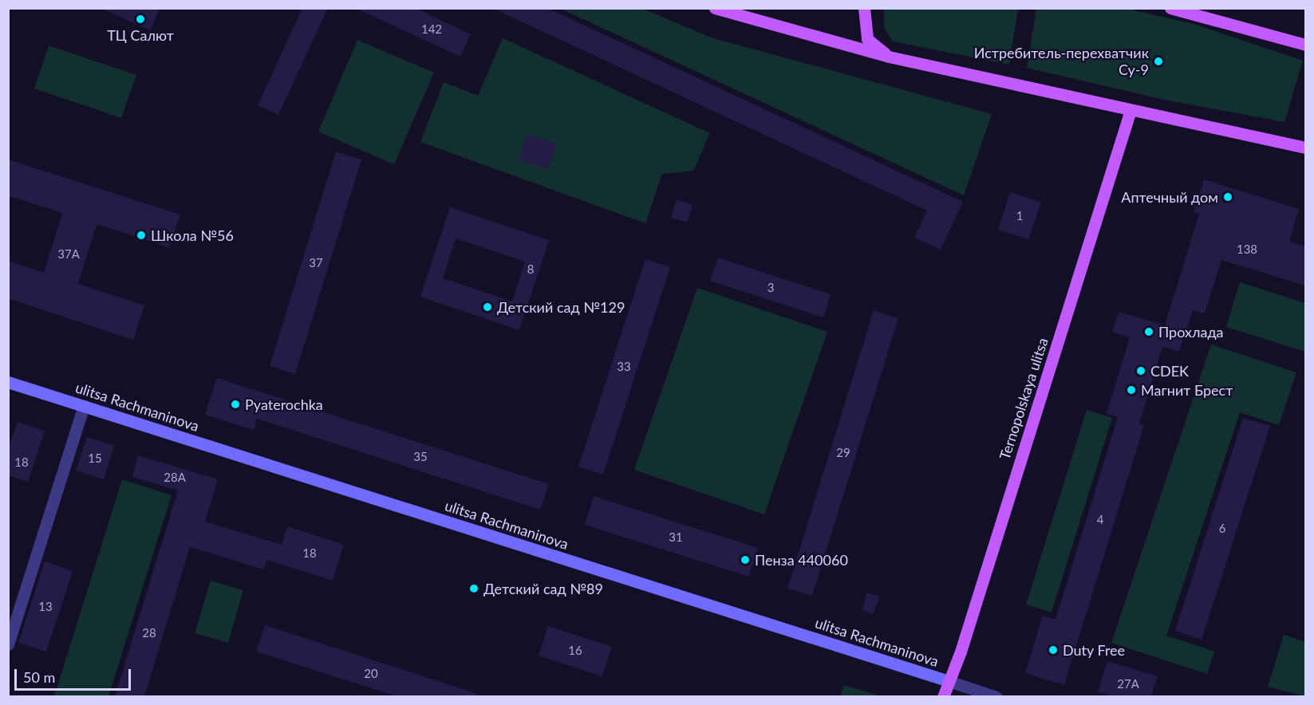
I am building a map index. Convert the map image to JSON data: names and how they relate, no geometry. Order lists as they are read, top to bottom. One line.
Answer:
{"streets":{"main road":["Ternopolskaya ulitsa","ulitsa Rachmaninova"]},"crossings":[["Ternopolskaya ulitsa","ulitsa Rachmaninova"]],"places":["ТЦ Салют","Истребитель-перехватчик Су-9","Аптечный дом","Школа №56","Детский сад №129","Прохлада","CDEK","Магнит Брест","Pyaterochka","Пенза 440060","Детский сад №89","Duty Free"],"house_numbers":["142","1","138","37А","37","8","3","33","29","35","15","18","28А","4","6","31","18","13","28","16","20","27А"],"scale_bar":"50 m"}
